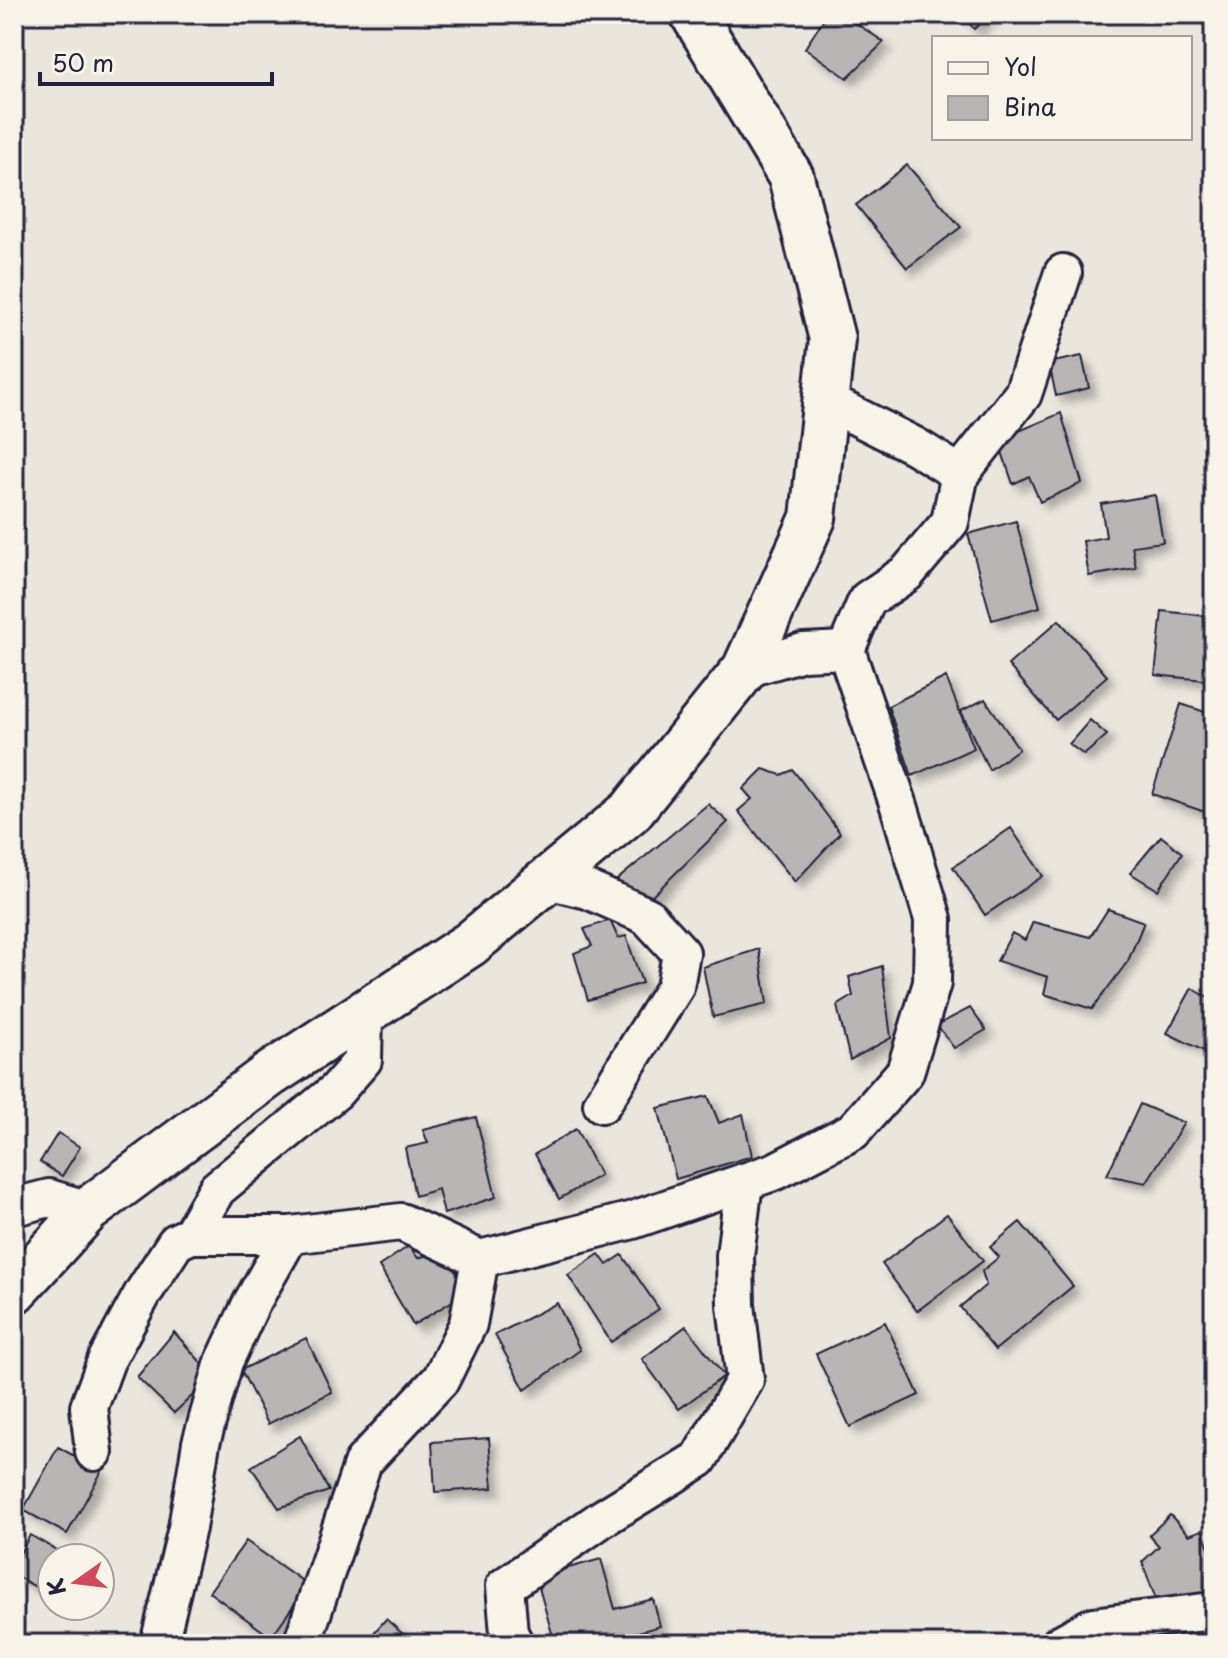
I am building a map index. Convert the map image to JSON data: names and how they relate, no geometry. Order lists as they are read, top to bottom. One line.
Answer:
{"legend":["Yol","Bina"],"scale_bar":"50 m","north":"left"}
